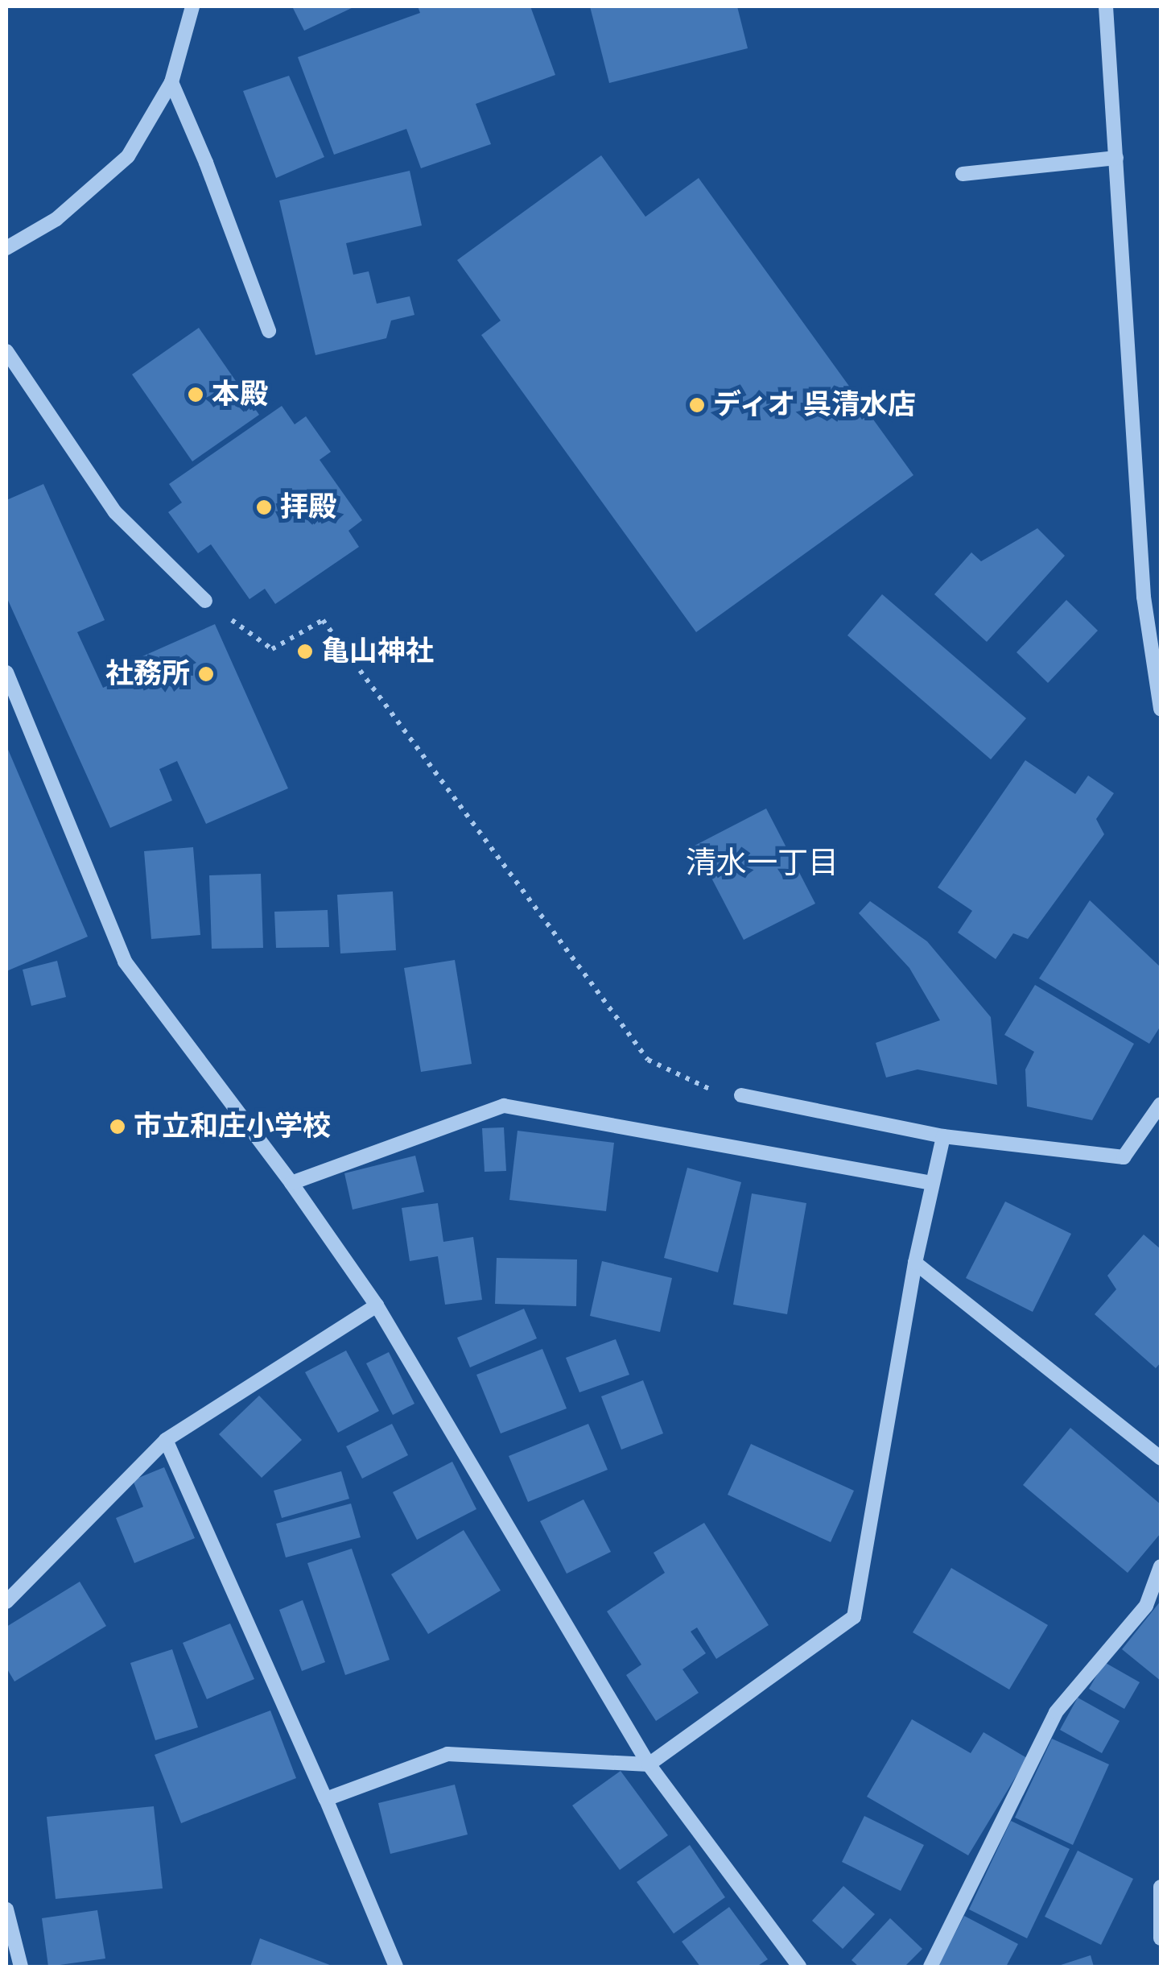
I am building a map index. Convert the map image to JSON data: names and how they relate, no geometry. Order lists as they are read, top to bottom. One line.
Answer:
{"districts":["清水一丁目"],"places":["本殿","ディオ 呉清水店","拝殿","亀山神社","社務所","市立和庄小学校"]}
